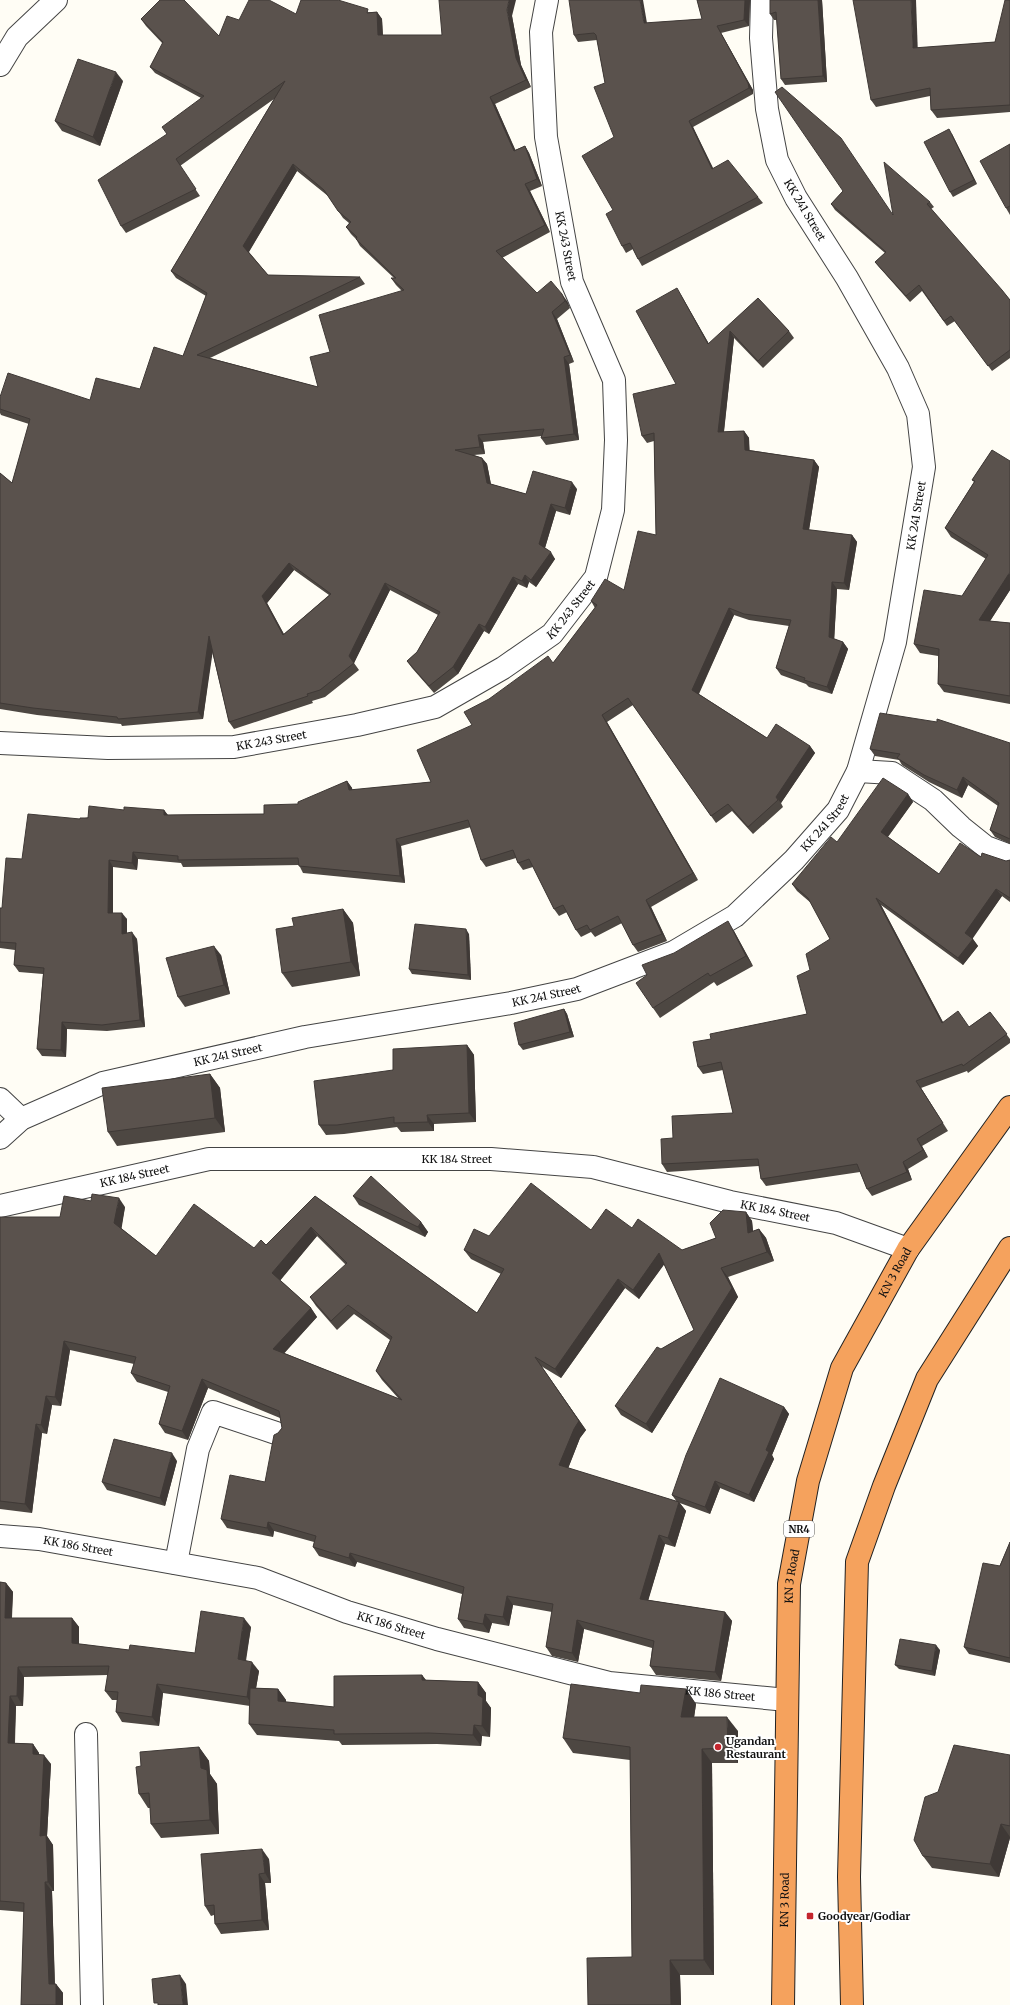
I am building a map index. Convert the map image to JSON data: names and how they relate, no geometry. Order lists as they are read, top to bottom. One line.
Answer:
{"streets":{"highway":["KN 3 Road","NR4"],"street":["KK 241 Street","KK 243 Street","KK 184 Street","KK 186 Street"]},"crossings":[["KK 184 Street","KN 3 Road"],["KN 3 Road","KK 186 Street"]],"places":{"other":["Ugandan Restaurant"],"transit":["Goodyear/Godiar"]}}
